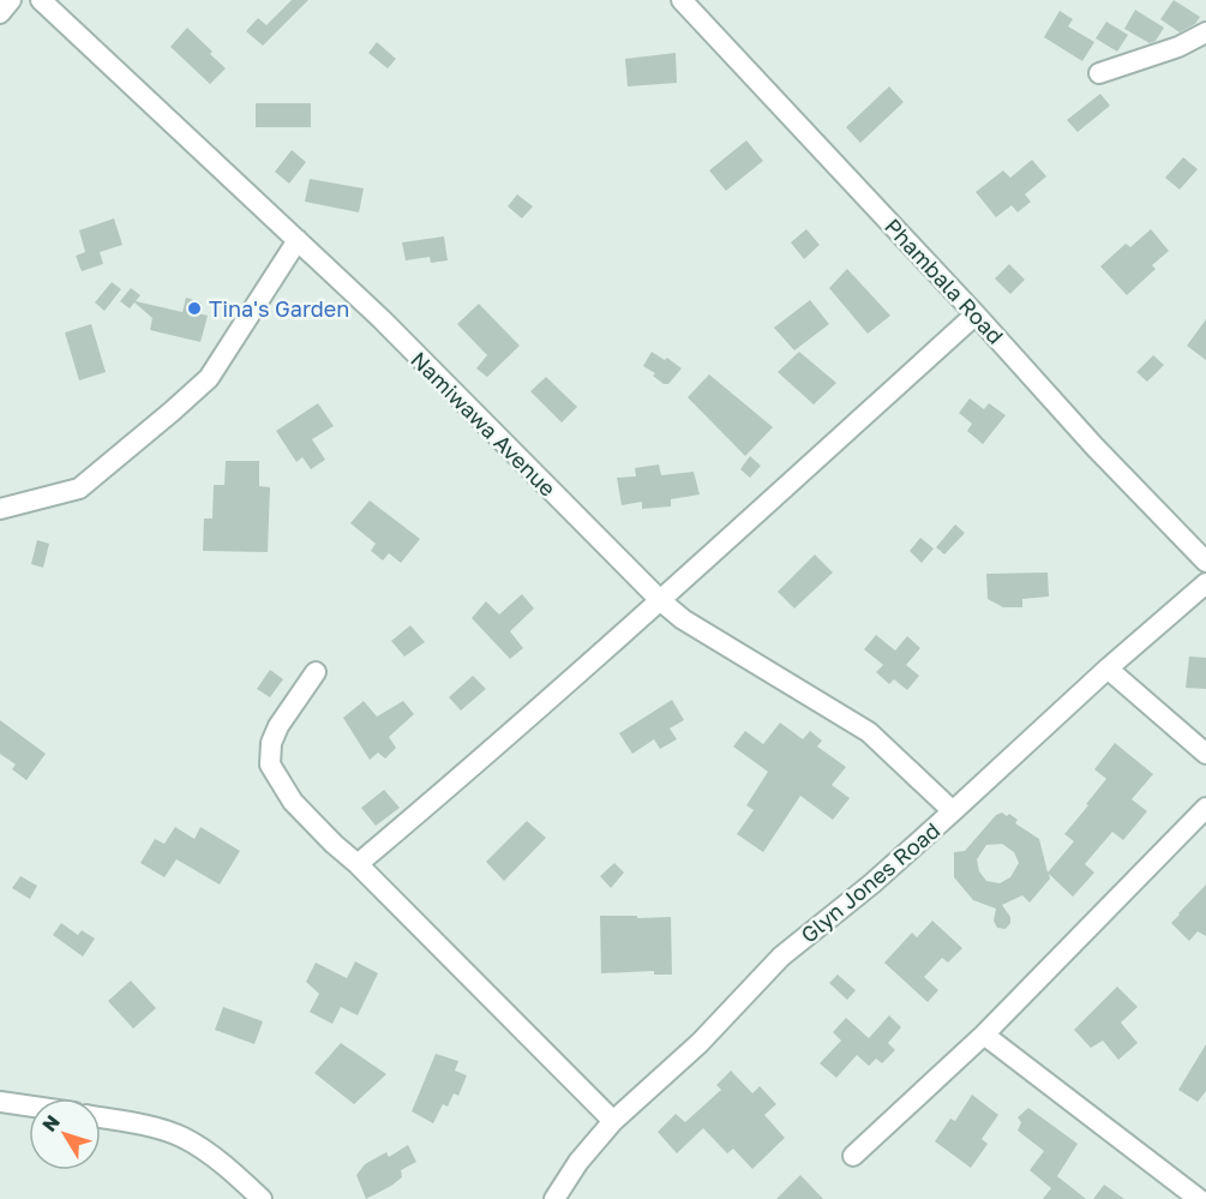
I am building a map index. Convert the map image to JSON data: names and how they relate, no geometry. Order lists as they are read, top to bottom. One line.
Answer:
{"streets":{"street":["Phambala Road","Namiwawa Avenue","Glyn Jones Road"]},"crossings":[["Namiwawa Avenue","Glyn Jones Road"]],"places":["Tina's Garden"],"north":"top left"}
